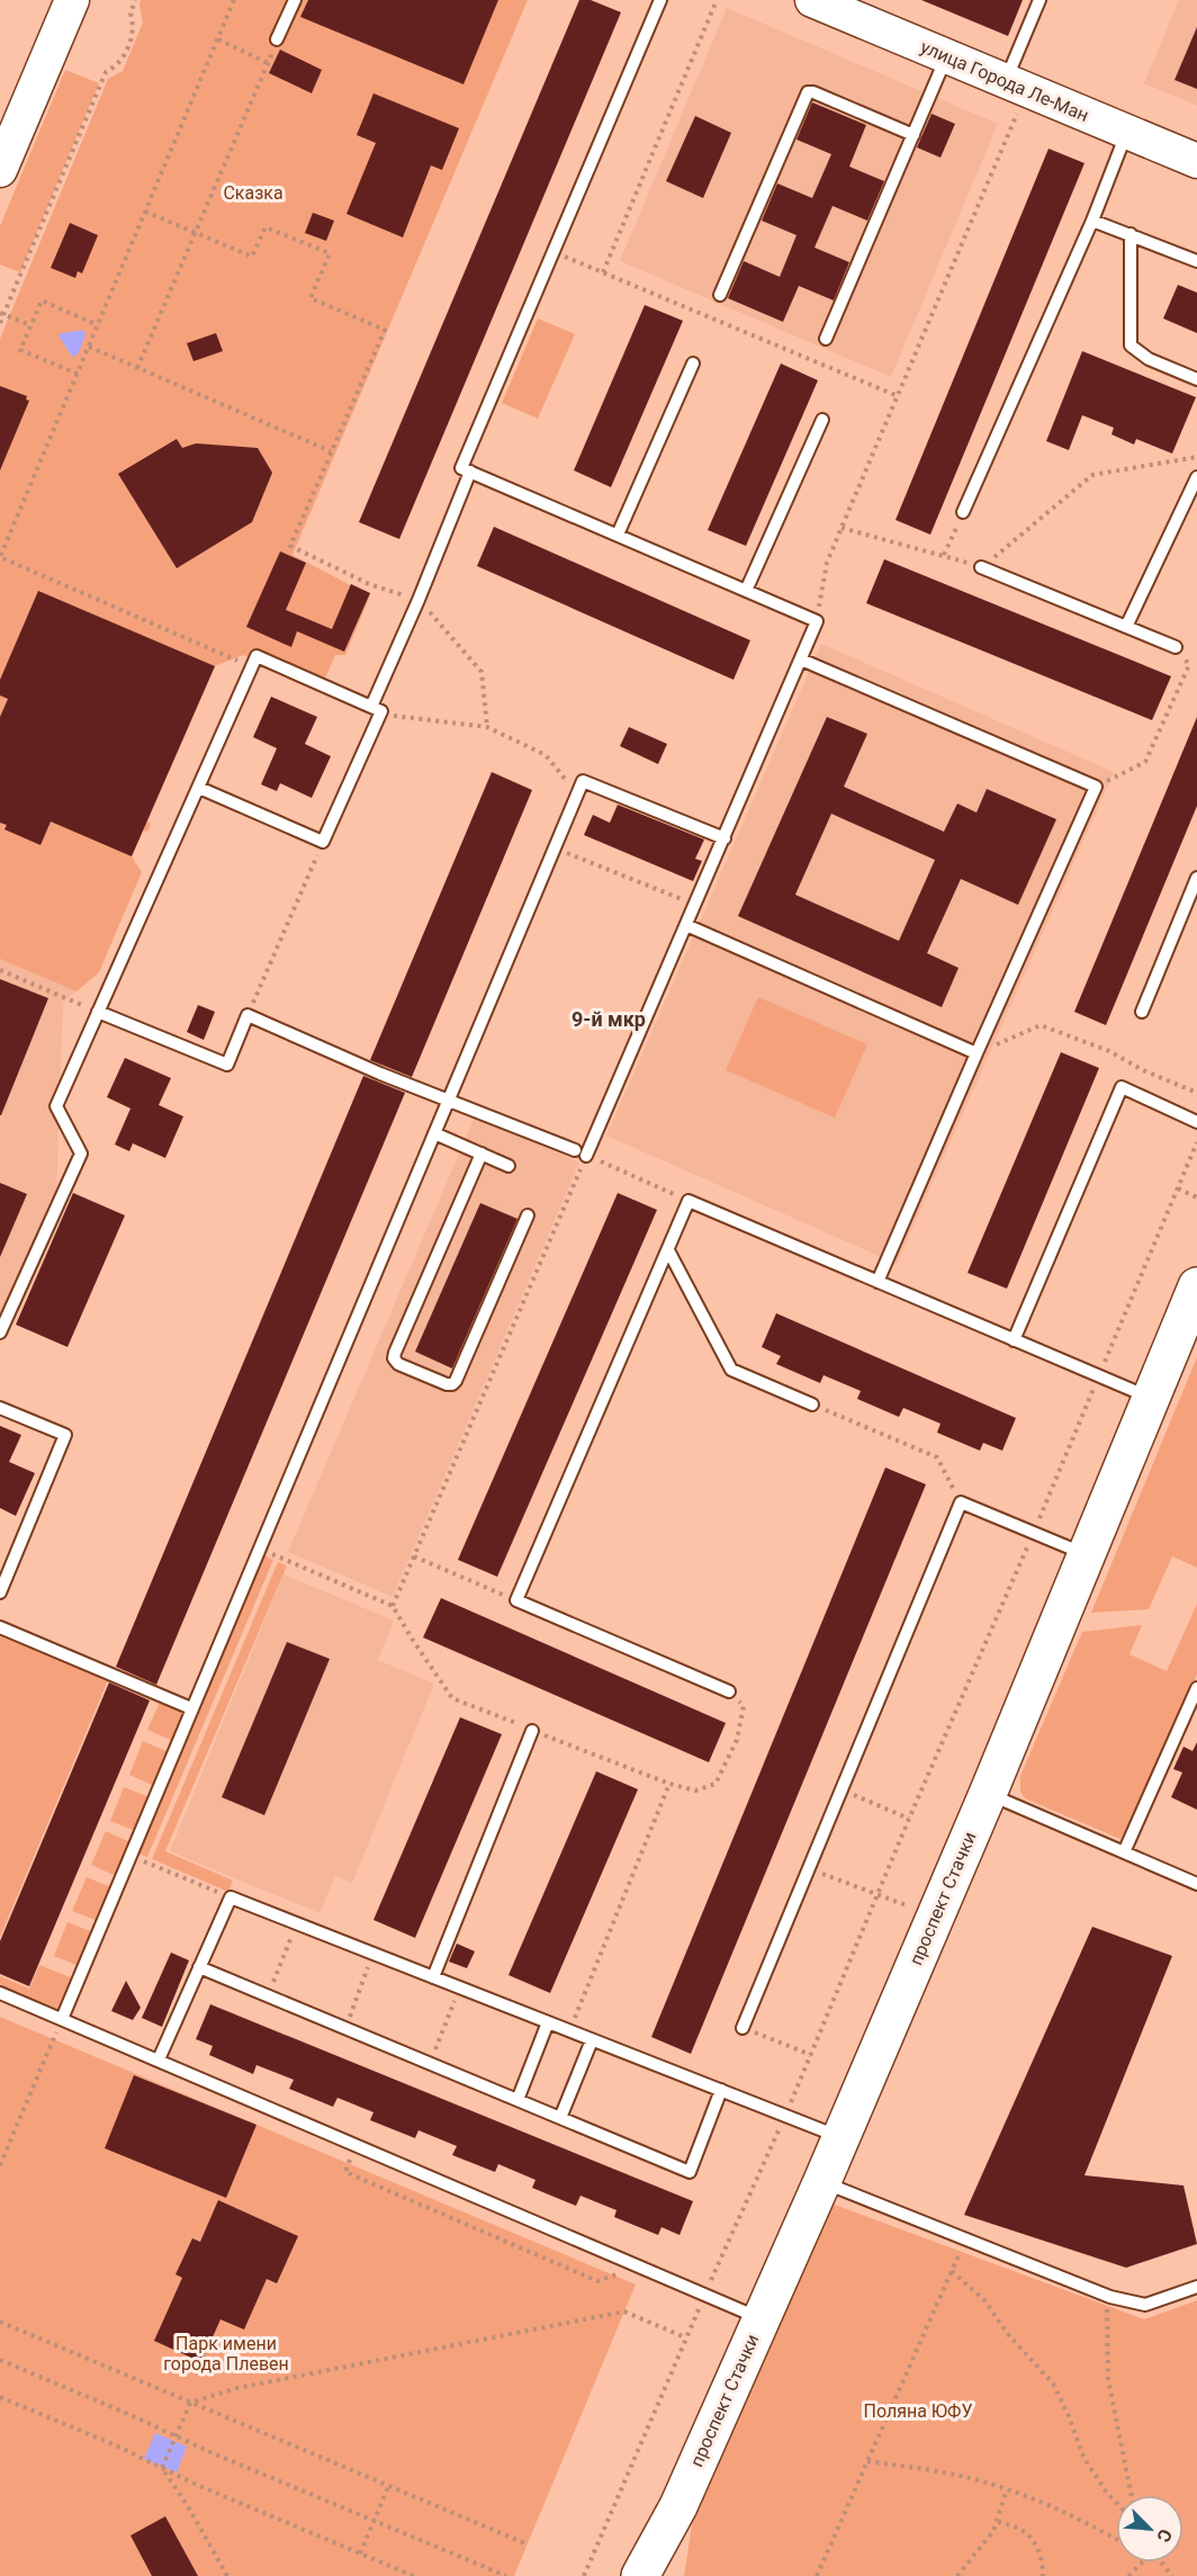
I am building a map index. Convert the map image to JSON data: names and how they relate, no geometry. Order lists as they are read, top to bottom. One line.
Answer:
{"streets":{"main road":["проспект Стачки"],"street":["улица Города Ле-Ман"]},"districts":["9-й мкр"],"parks":["Сказка","Парк имени города Плевен","Поляна ЮФУ"],"north":"bottom right"}
